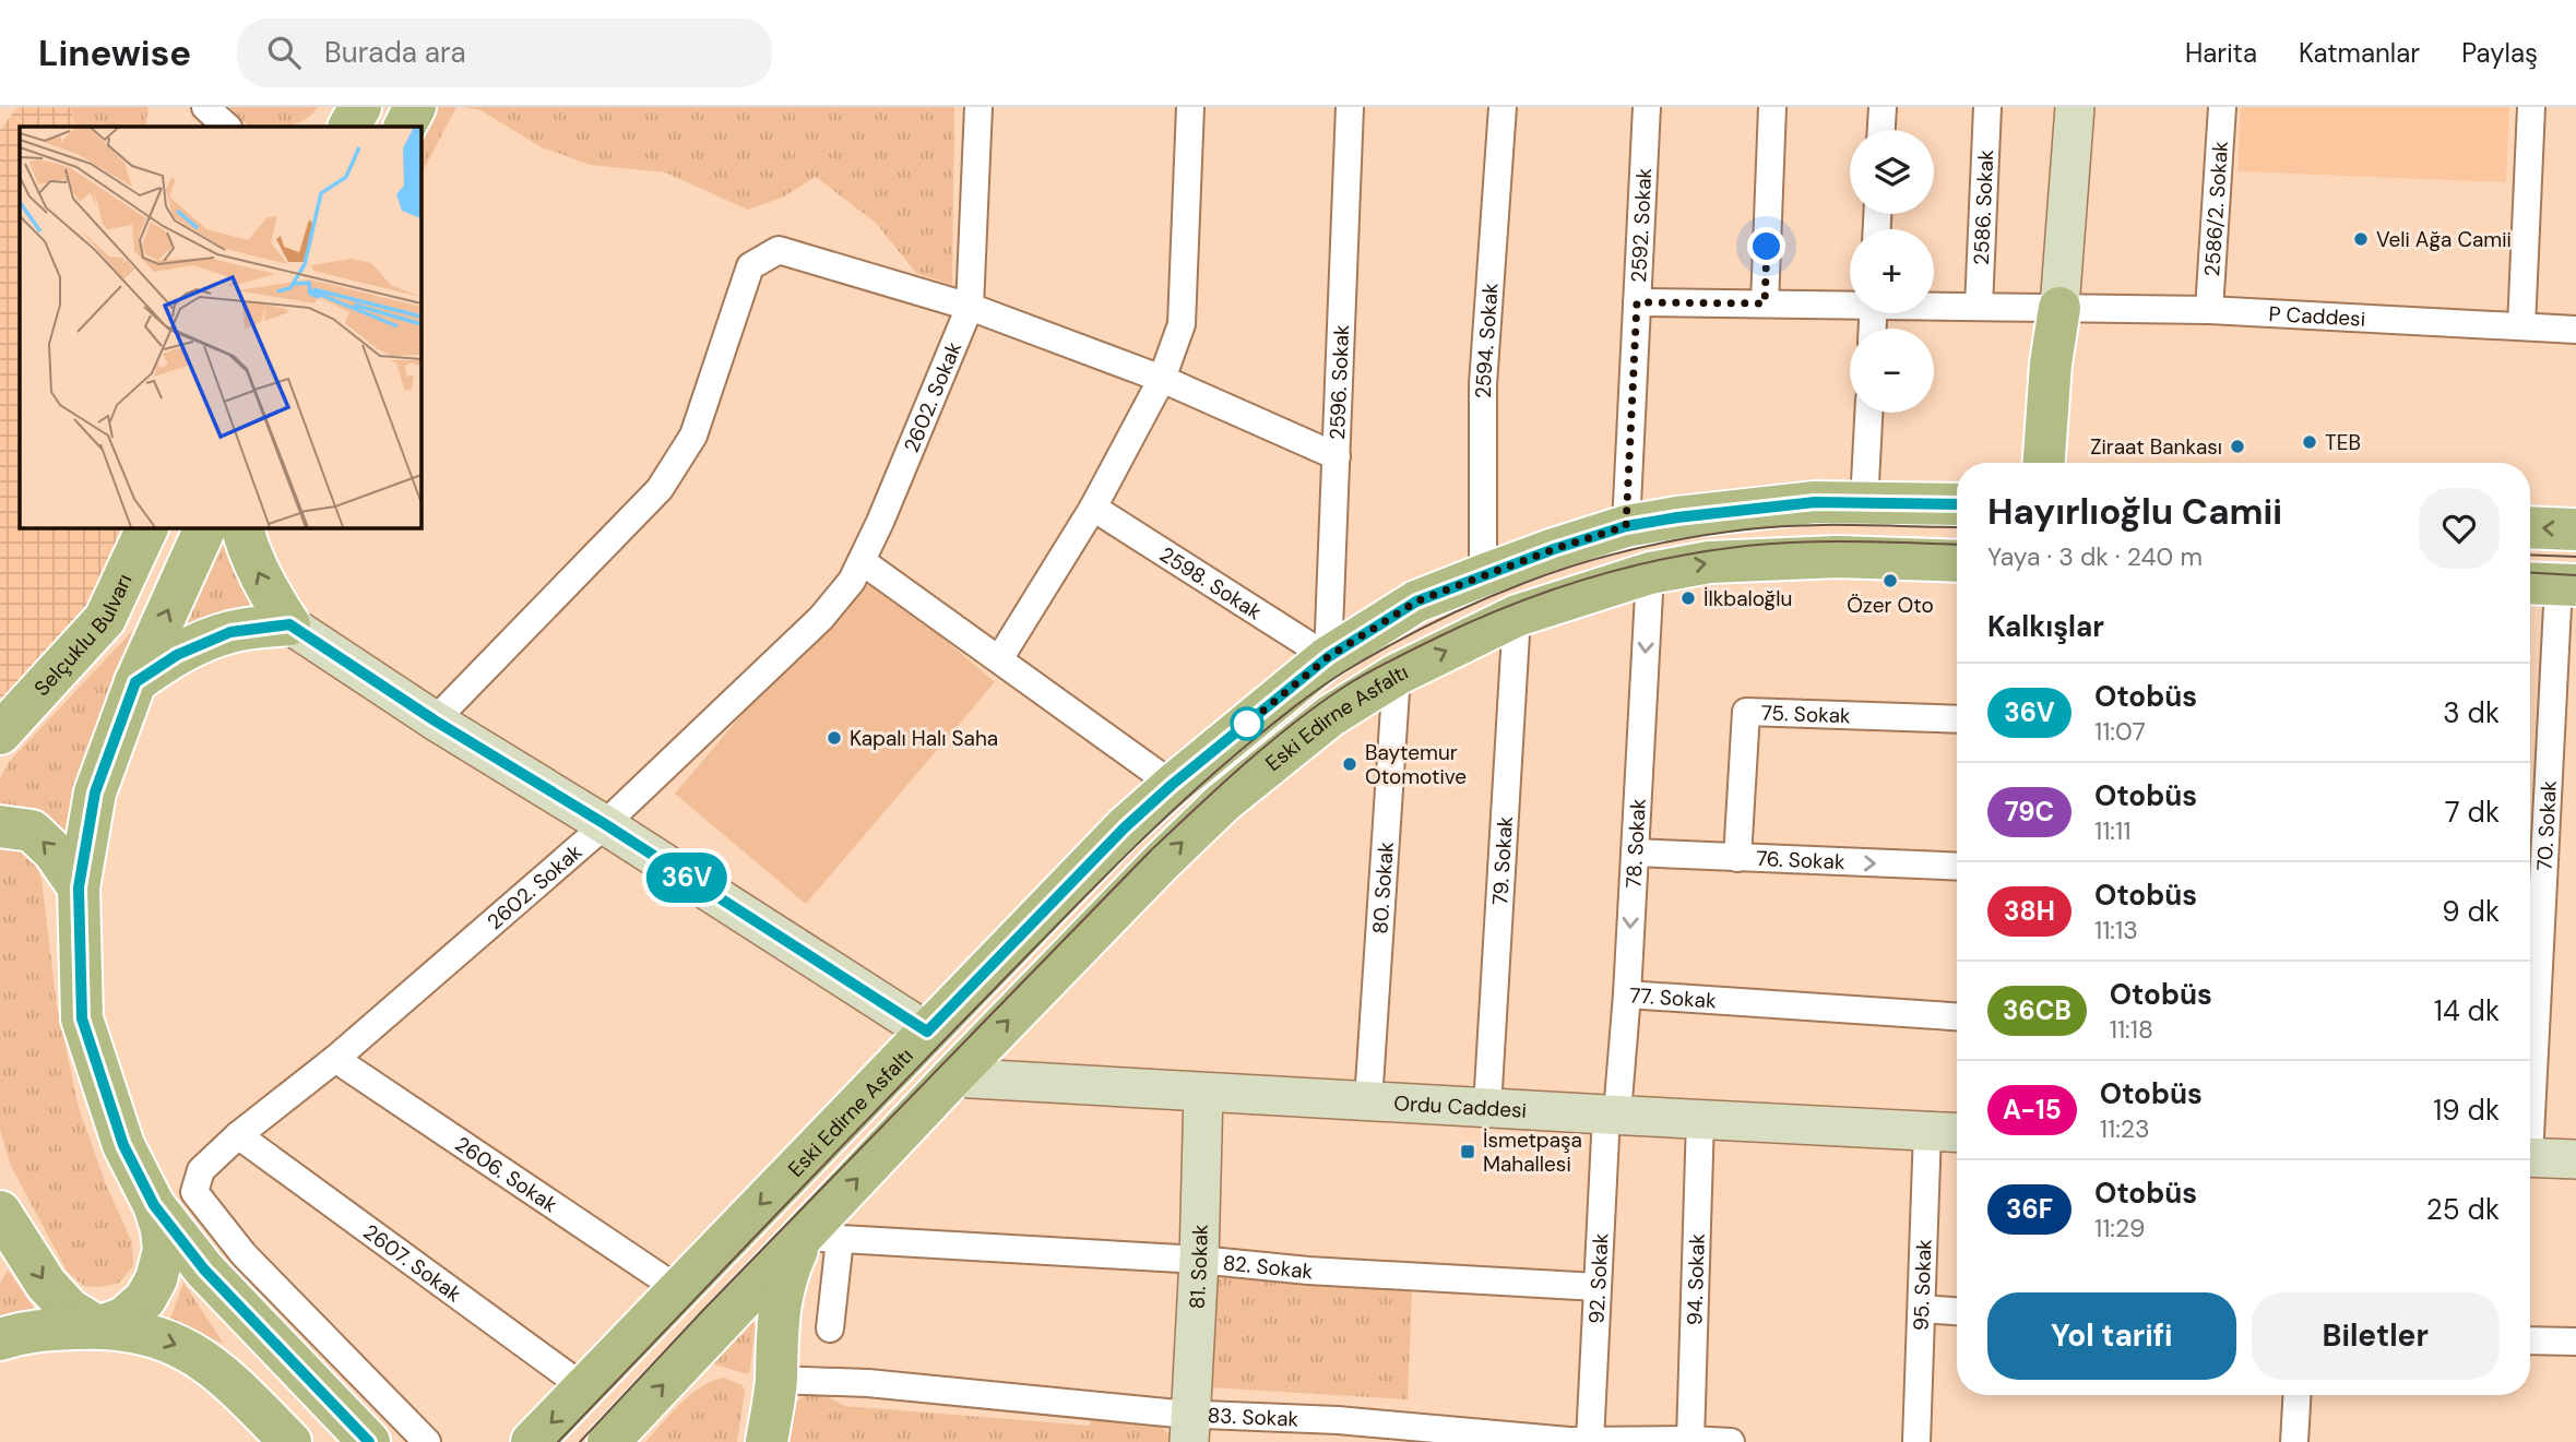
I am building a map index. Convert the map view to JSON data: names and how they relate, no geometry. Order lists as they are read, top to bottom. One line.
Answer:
{"streets":{"main road":["Selçuklu Bulvarı","Eski Edirne Asfaltı","Ordu Caddesi","81. Sokak"],"street":["2586. Sokak","2586/2. Sokak","2592. Sokak","P Caddesi","2594. Sokak","2596. Sokak","2602. Sokak","2598. Sokak","75. Sokak","70. Sokak","78. Sokak","76. Sokak","79. Sokak","80. Sokak","77. Sokak","2606. Sokak","2607. Sokak","82. Sokak","92. Sokak","94. Sokak","95. Sokak","83. Sokak"]},"crossings":[["2586. Sokak","P Caddesi"],["2586/2. Sokak","P Caddesi"],["2592. Sokak","P Caddesi"],["2592. Sokak","Eski Edirne Asfaltı"],["2594. Sokak","Eski Edirne Asfaltı"],["2596. Sokak","2598. Sokak"],["2596. Sokak","Eski Edirne Asfaltı"],["2602. Sokak","2606. Sokak"],["2602. Sokak","2607. Sokak"],["2598. Sokak","Eski Edirne Asfaltı"],["75. Sokak","76. Sokak"],["Eski Edirne Asfaltı","78. Sokak"],["Eski Edirne Asfaltı","79. Sokak"],["Eski Edirne Asfaltı","80. Sokak"],["Eski Edirne Asfaltı","Ordu Caddesi"],["Eski Edirne Asfaltı","2606. Sokak"],["Eski Edirne Asfaltı","2607. Sokak"],["Eski Edirne Asfaltı","82. Sokak"],["78. Sokak","76. Sokak"],["78. Sokak","77. Sokak"],["78. Sokak","Ordu Caddesi"],["78. Sokak","92. Sokak"],["79. Sokak","Ordu Caddesi"],["80. Sokak","Ordu Caddesi"],["Ordu Caddesi","81. Sokak"],["Ordu Caddesi","92. Sokak"],["Ordu Caddesi","94. Sokak"],["Ordu Caddesi","95. Sokak"],["82. Sokak","81. Sokak"],["82. Sokak","92. Sokak"],["81. Sokak","83. Sokak"],["92. Sokak","83. Sokak"],["94. Sokak","83. Sokak"]],"one_way":["78. Sokak","76. Sokak"],"places":{"other":["Veli Ağa Camii","TEB","Ziraat Bankası","Özer Oto","İlkbaloğlu","Kapalı Halı Saha","Baytemur Otomotive"],"transit":["İsmetpaşa Mahallesi"]},"lines":["bus line 36V"],"page":{"header":"Linewise","search":"Burada ara","nav":["Harita","Katmanlar","Paylaş"],"on_map":"36V","map_buttons":["+","−"],"heading":[["Hayırlıoğlu Camii","Yaya · 3 dk · 240 m"],"Kalkışlar"],"list":[{"mark":"36V","name":"Otobüs","note":"11:07","value":"3 dk"},{"mark":"79C","name":"Otobüs","note":"11:11","value":"7 dk"},{"mark":"38H","name":"Otobüs","note":"11:13","value":"9 dk"},{"mark":"36CB","name":"Otobüs","note":"11:18","value":"14 dk"},{"mark":"A-15","name":"Otobüs","note":"11:23","value":"19 dk"},{"mark":"36F","name":"Otobüs","note":"11:29","value":"25 dk"}],"buttons":["Yol tarifi","Biletler"]}}
